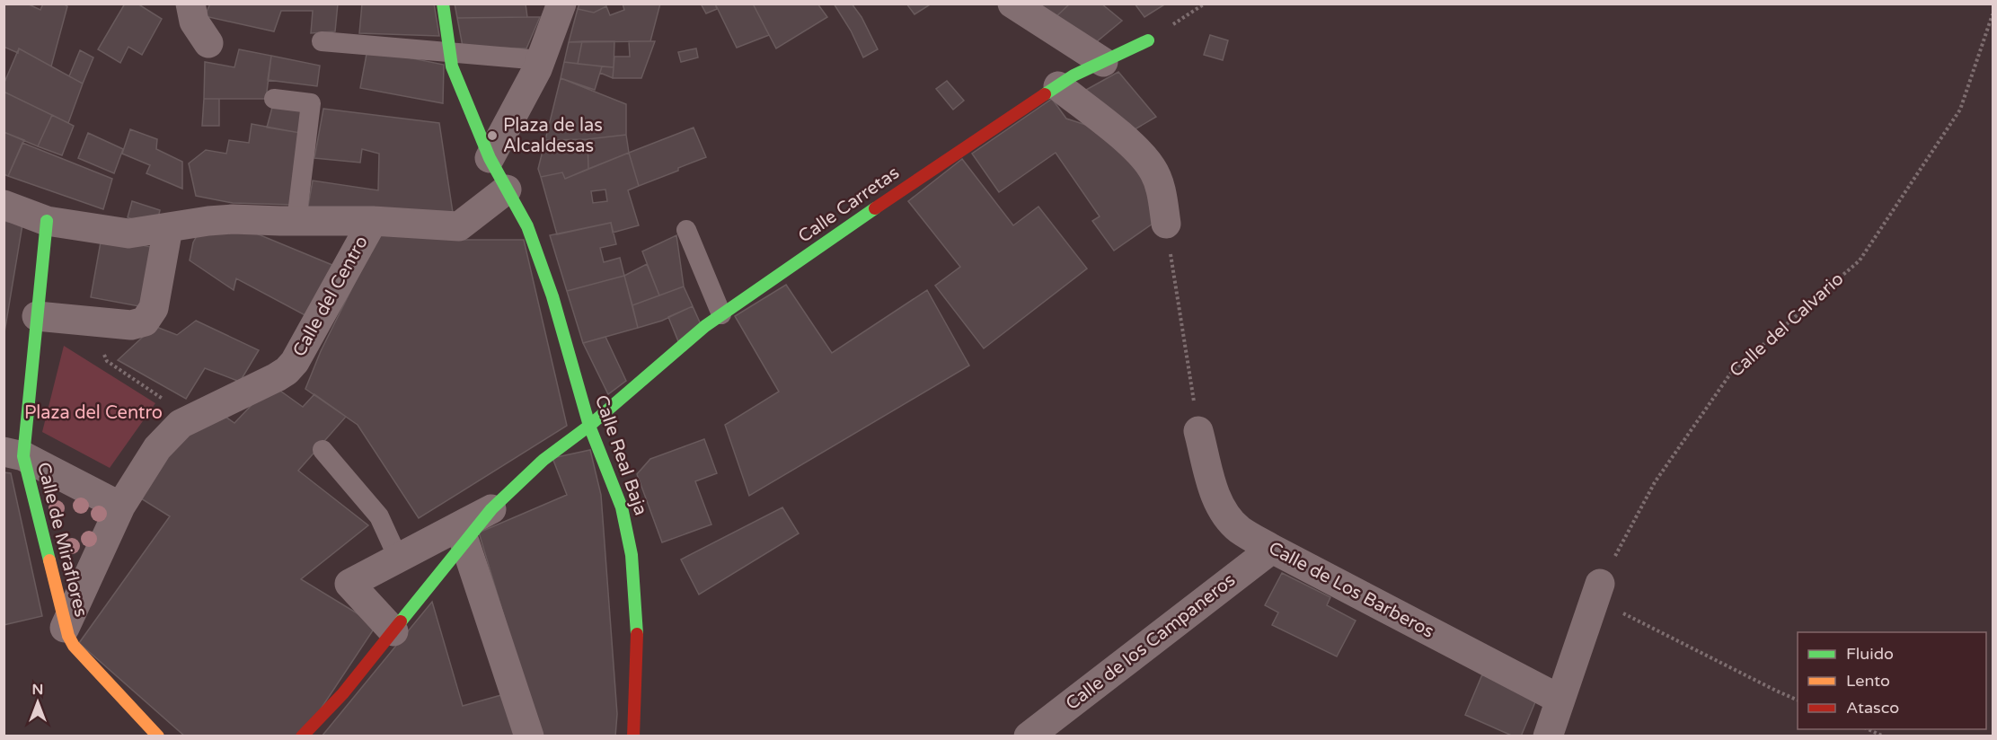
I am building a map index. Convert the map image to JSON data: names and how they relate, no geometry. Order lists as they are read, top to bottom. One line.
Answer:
{"streets":{"street":["Calle Carretas","Calle del Centro","Calle Real Baja","Calle de Miraflores","Calle de Los Barberos","Calle de los Campaneros"],"path":["Calle del Calvario"]},"crossings":[["Calle Carretas","Calle Real Baja"],["Calle del Centro","Calle de Miraflores"],["Calle de Los Barberos","Calle de los Campaneros"]],"parks":["Plaza del Centro"],"places":["Plaza de las Alcaldesas"],"legend":["Fluido","Lento","Atasco"],"north":"top"}
